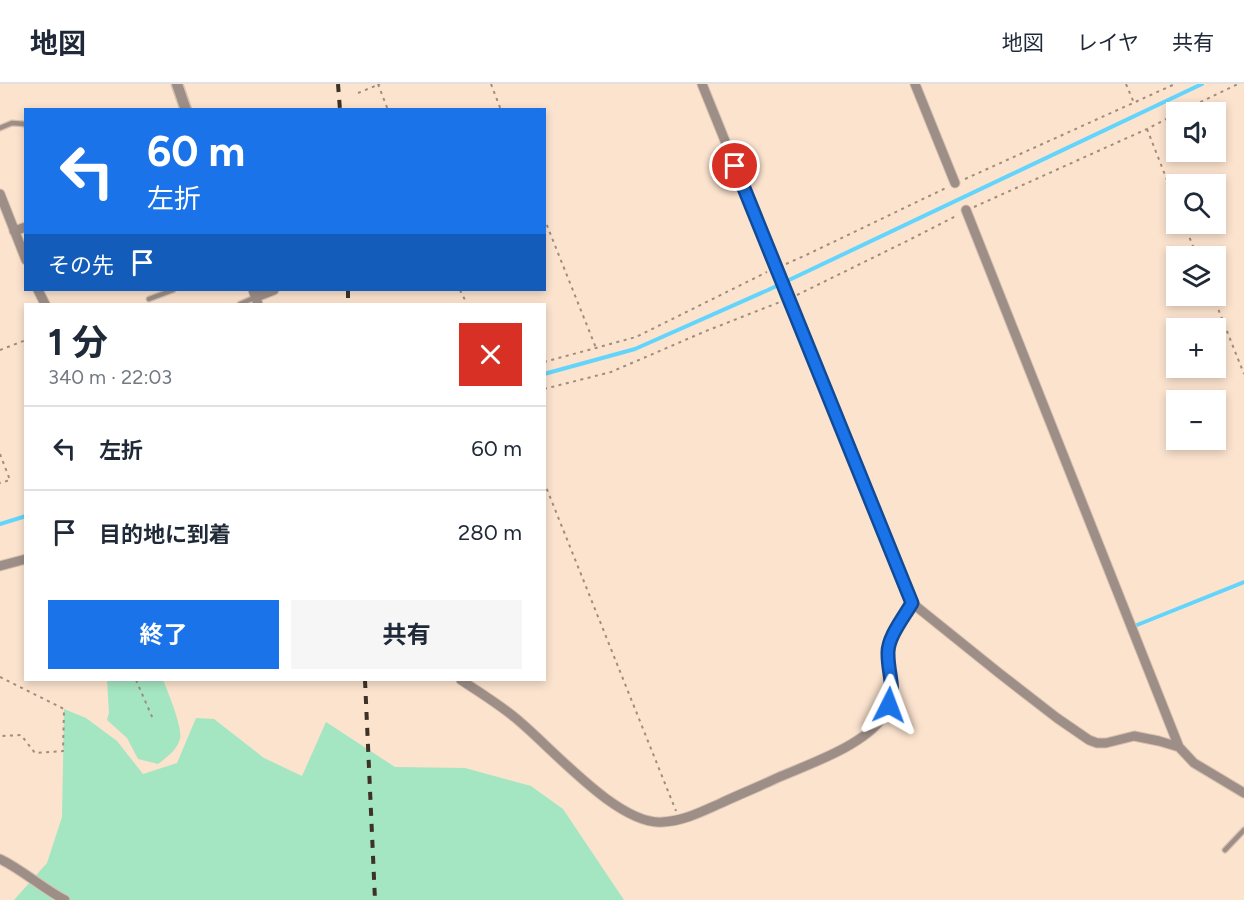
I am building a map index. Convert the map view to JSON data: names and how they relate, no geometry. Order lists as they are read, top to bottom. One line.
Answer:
{"page":{"header":"地図","nav":["地図","レイヤ","共有"],"map_buttons":["+","−"],"turn":["60 m","左折"],"then":"その先","heading":["1 分","340 m · 22:03"],"list":[{"name":"左折","value":"60 m"},{"name":"目的地に到着","value":"280 m"}],"buttons":["終了","共有"]}}
